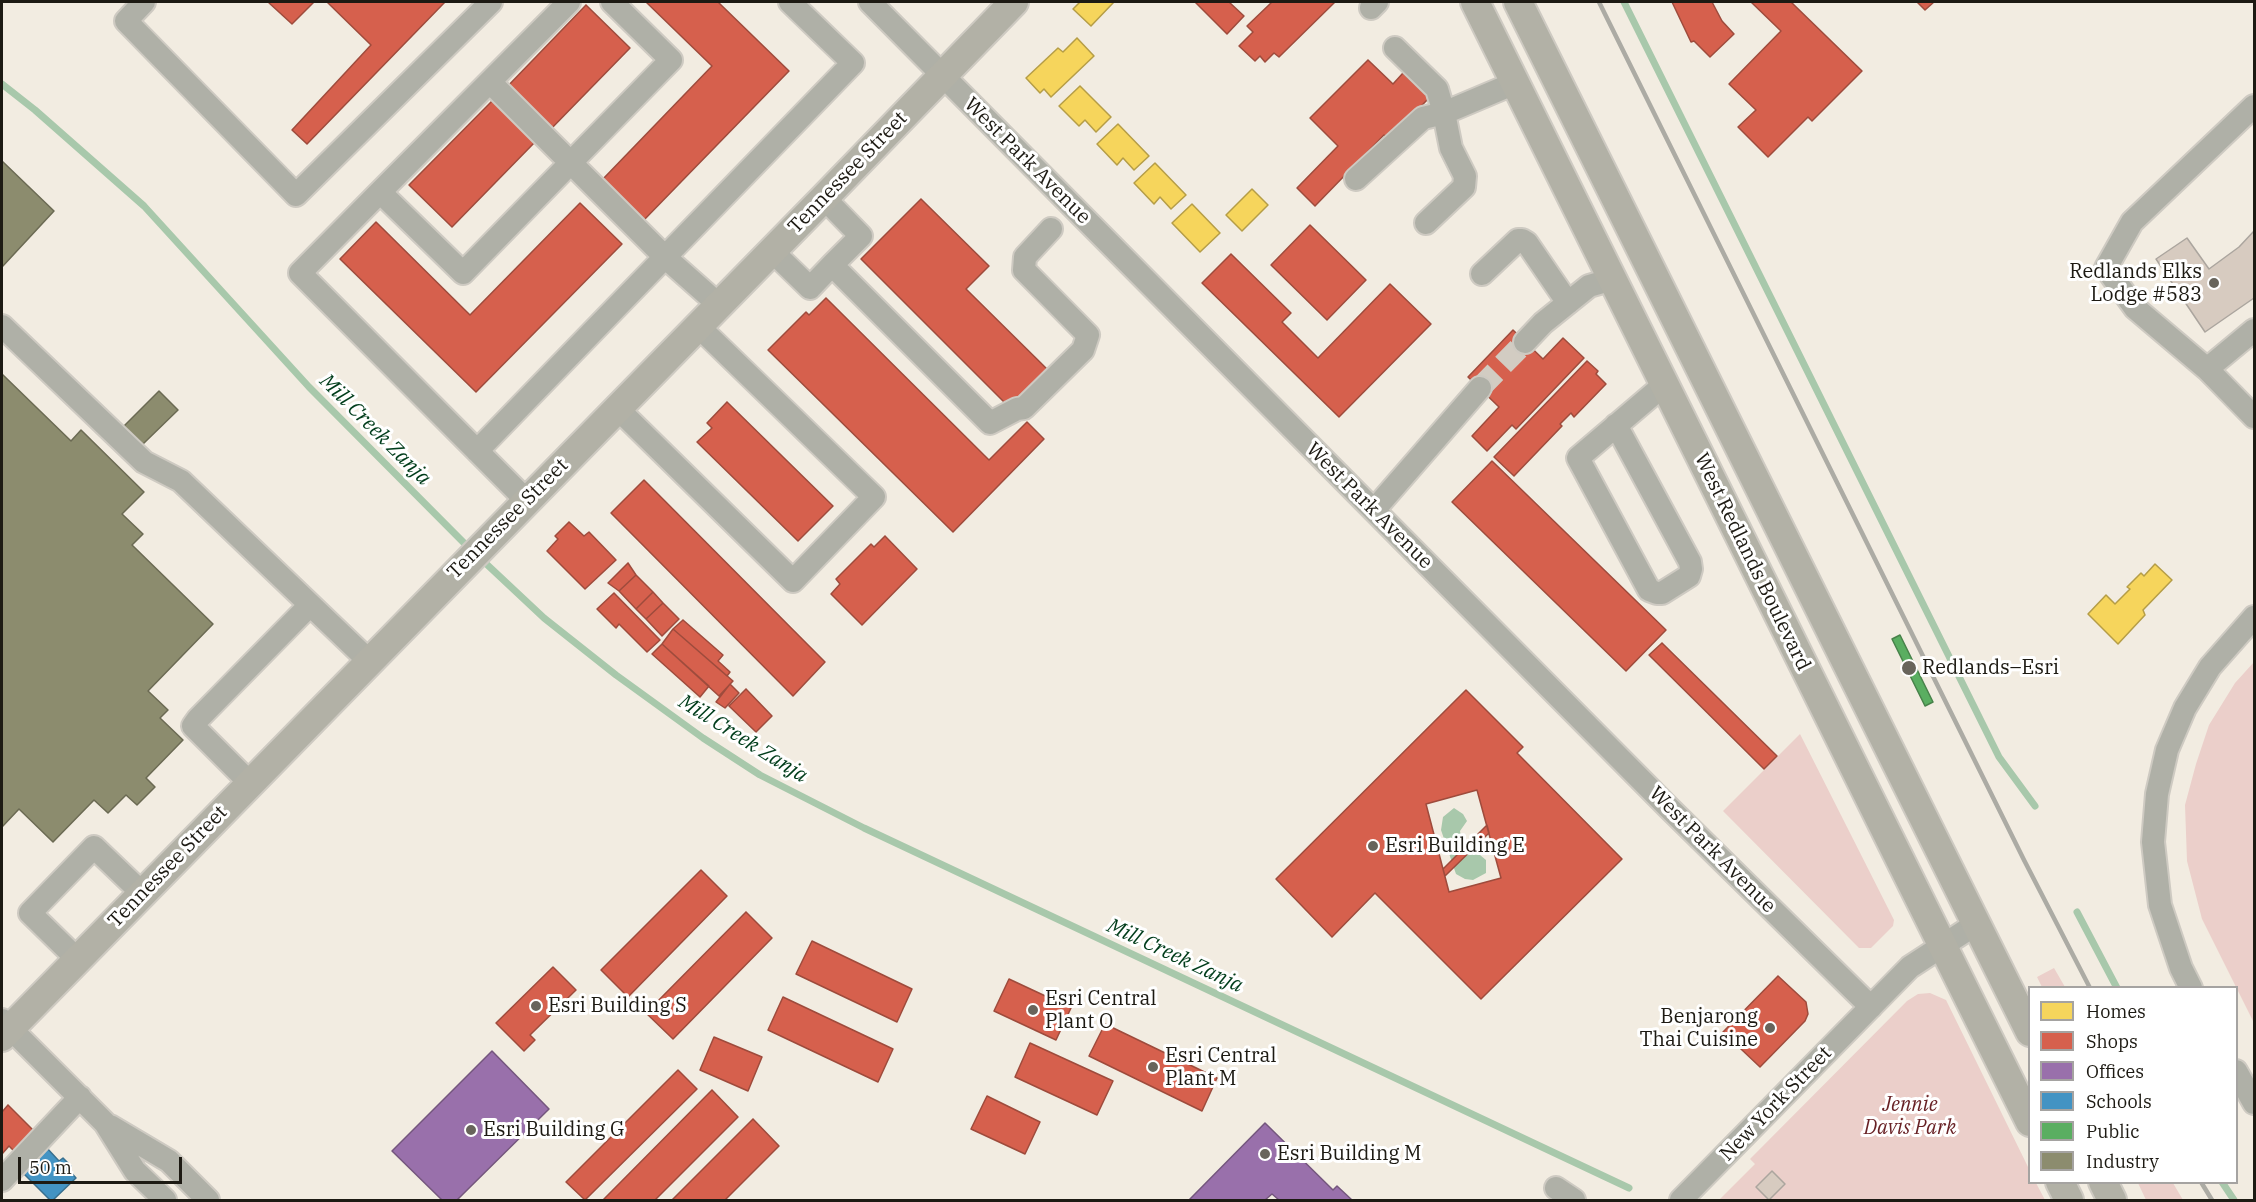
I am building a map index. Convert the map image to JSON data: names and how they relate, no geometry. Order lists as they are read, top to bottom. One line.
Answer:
{"streets":{"main road":["Tennessee Street","West Redlands Boulevard"],"street":["West Park Avenue","New York Street"]},"crossings":[["West Park Avenue","Tennessee Street"],["West Park Avenue","New York Street"],["West Redlands Boulevard","New York Street"]],"water":["Mill Creek Zanja"],"parks":["Jennie Davis Park"],"places":["Redlands Elks Lodge #583","Redlands–Esri","Esri Building E","Esri Building S","Esri Central Plant O","Benjarong Thai Cuisine","Esri Central Plant M","Esri Building G","Esri Building M"],"legend":["Homes","Shops","Offices","Schools","Public","Industry"],"scale_bar":"50 m"}
